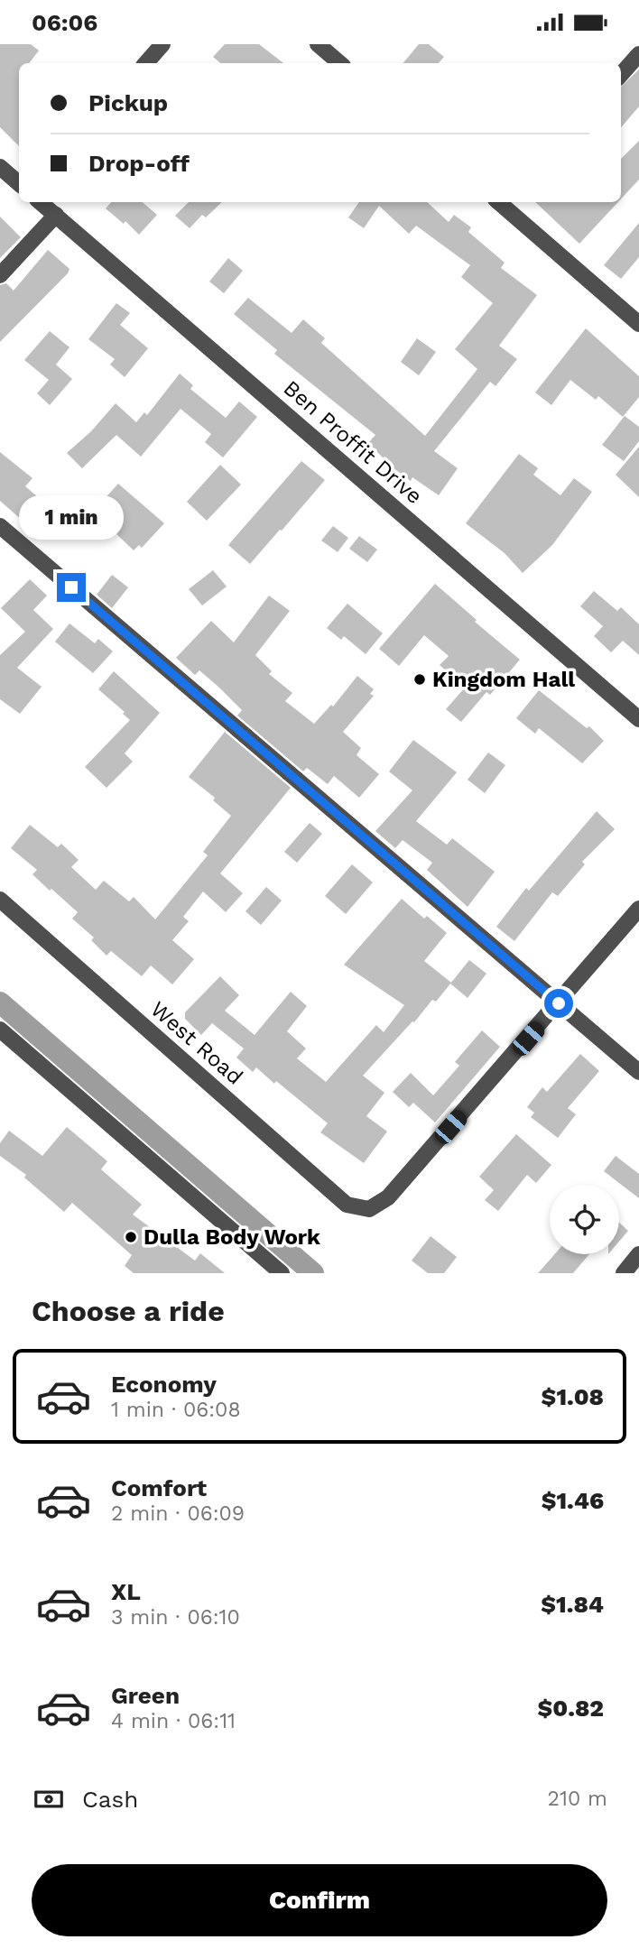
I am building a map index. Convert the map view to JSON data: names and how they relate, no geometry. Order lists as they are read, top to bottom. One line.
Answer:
{"streets":{"street":["Ben Proffit Drive","West Road"]},"places":["Kingdom Hall","Dulla Body Work"],"page":{"status":"06:06","banner":["Pickup","Drop-off"],"bubble":"1 min","heading":"Choose a ride","list":[{"name":"Economy","note":"1 min · 06:08","value":"$1.08"},{"name":"Comfort","note":"2 min · 06:09","value":"$1.46"},{"name":"XL","note":"3 min · 06:10","value":"$1.84"},{"name":"Green","note":"4 min · 06:11","value":"$0.82"}],"pay":["Cash","210 m"],"buttons":"Confirm"}}
